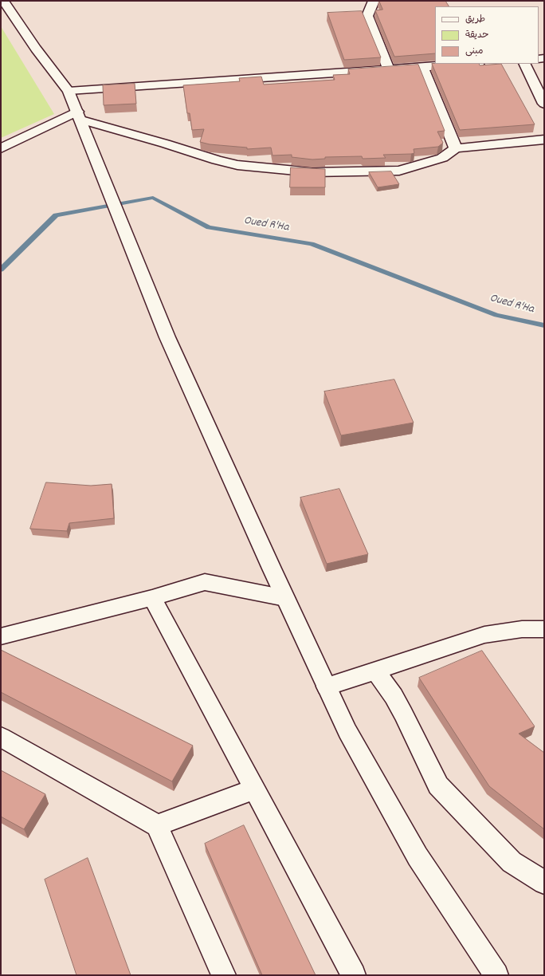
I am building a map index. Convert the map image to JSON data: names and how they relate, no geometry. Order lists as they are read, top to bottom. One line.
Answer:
{"water":["Oued R'Ha"],"legend":["طريق","حديقة","مبنى"]}
